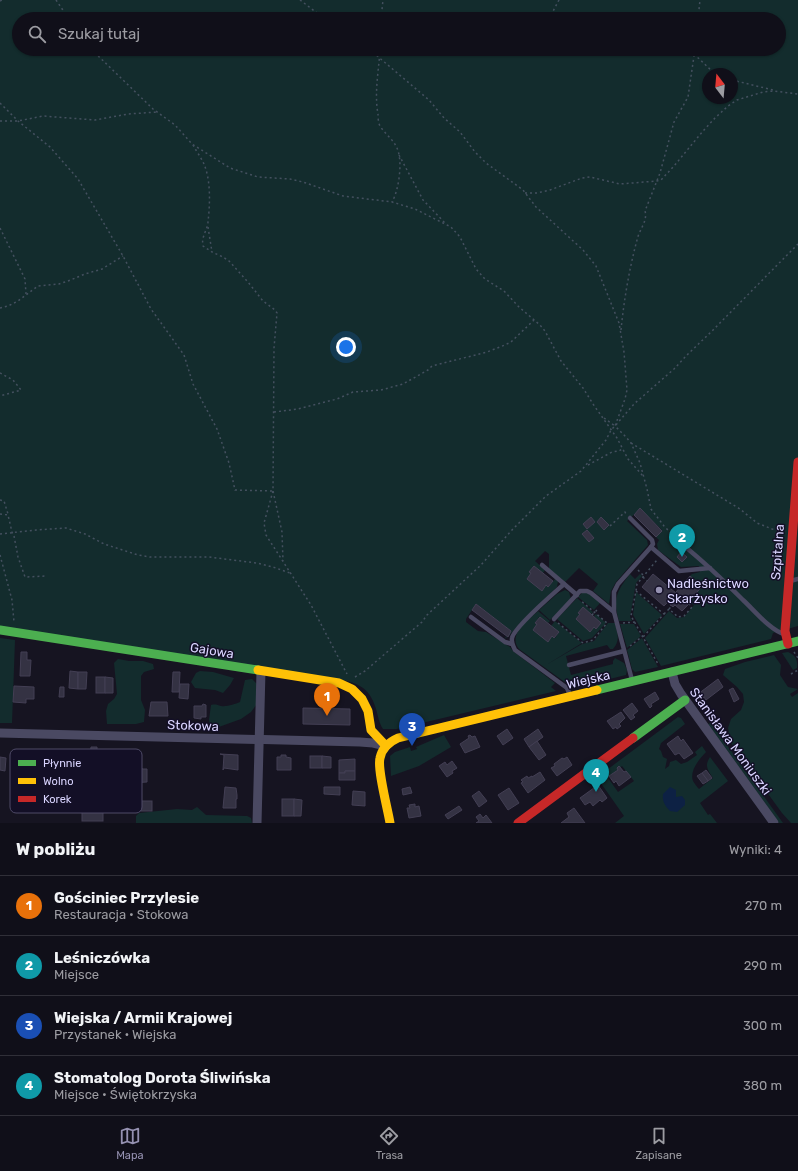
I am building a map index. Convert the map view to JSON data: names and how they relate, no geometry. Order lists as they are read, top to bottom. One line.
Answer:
{"streets":{"street":["Szpitalna","Gajowa","Wiejska","Stokowa","Stanisława Moniuszki"]},"crossings":[["Szpitalna","Wiejska"],["Gajowa","Wiejska"],["Gajowa","Stokowa"],["Wiejska","Stokowa"],["Wiejska","Stanisława Moniuszki"]],"places":["Nadleśnictwo Skarżysko"],"legend":["Płynnie","Wolno","Korek"],"north":"top","page":{"search":"Szukaj tutaj","pins":["2","1","3","4"],"heading":["W pobliżu","Wyniki: 4"],"list":[{"mark":"1","name":"Gościniec Przylesie","note":"Restauracja · Stokowa","value":"270 m"},{"mark":"2","name":"Leśniczówka","note":"Miejsce","value":"290 m"},{"mark":"3","name":"Wiejska / Armii Krajowej","note":"Przystanek · Wiejska","value":"300 m"},{"mark":"4","name":"Stomatolog Dorota Śliwińska","note":"Miejsce · Świętokrzyska","value":"380 m"}],"nav":["Mapa","Trasa","Zapisane"]}}
